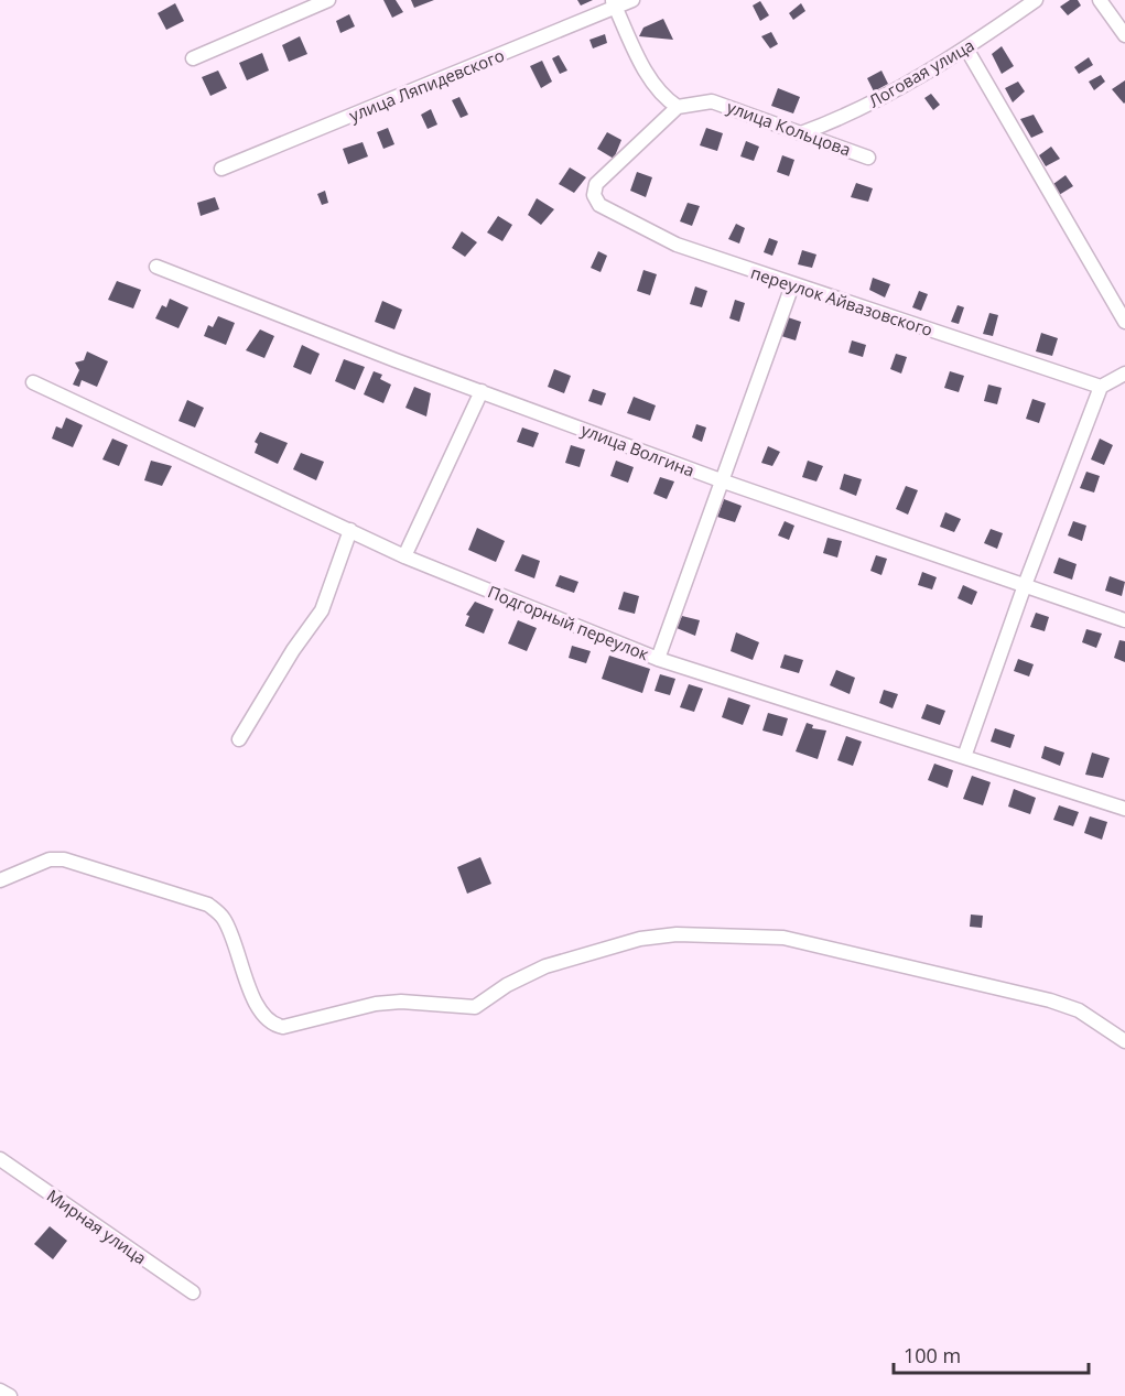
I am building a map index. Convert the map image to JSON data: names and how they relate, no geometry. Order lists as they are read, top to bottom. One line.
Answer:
{"streets":{"street":["Логовая улица","улица Ляпидевского","улица Кольцова","переулок Айвазовского","улица Волгина","Подгорный переулок","Мирная улица"]},"crossings":[["Логовая улица","улица Кольцова"],["улица Кольцова","переулок Айвазовского"]],"scale_bar":"100 m"}
